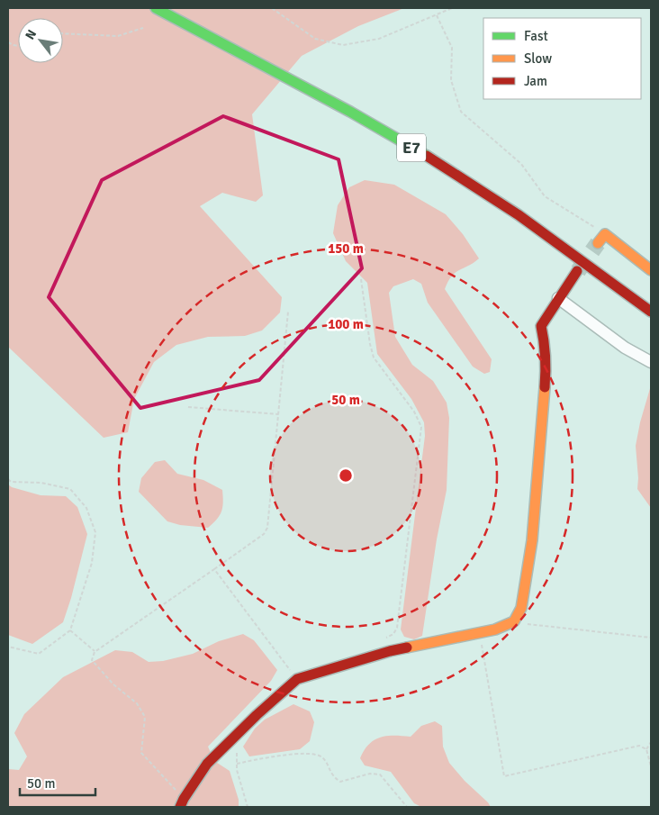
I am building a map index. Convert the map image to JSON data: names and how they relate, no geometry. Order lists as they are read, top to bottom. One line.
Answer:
{"streets":{"main road":["E7"]},"legend":["Fast","Slow","Jam"],"scale_bar":"50 m","north":"top left","rings":["150 m","100 m","50 m"]}
